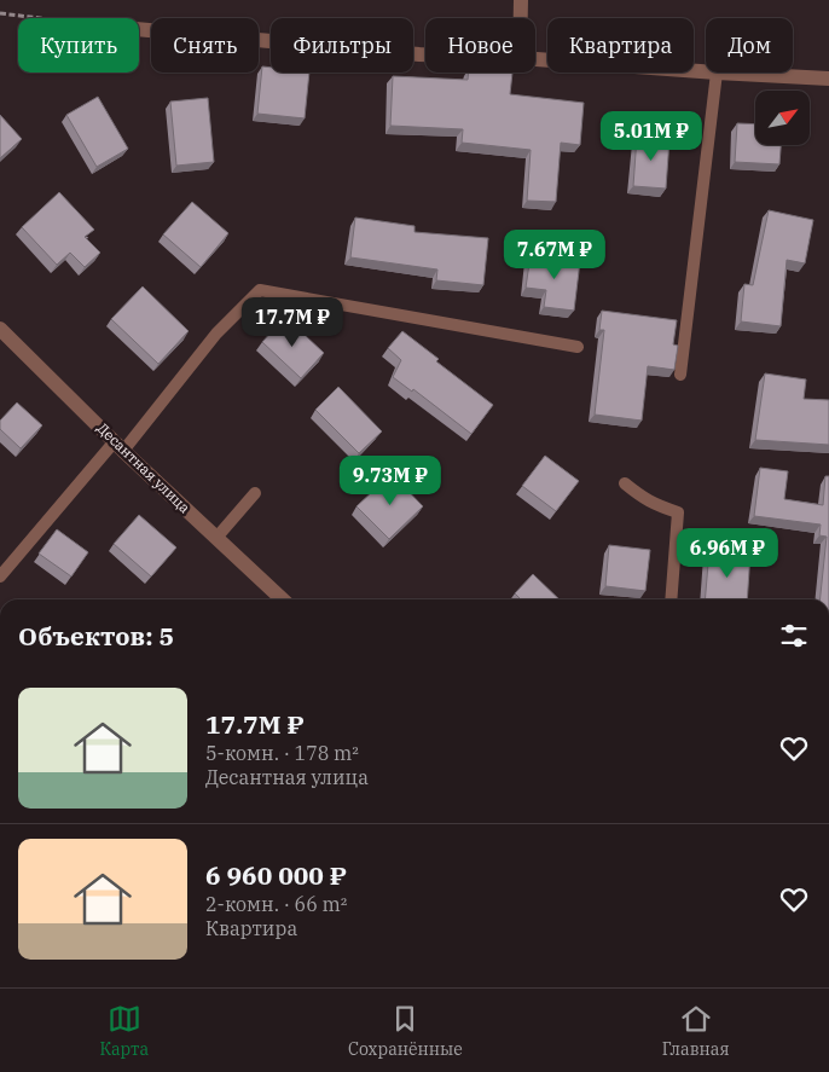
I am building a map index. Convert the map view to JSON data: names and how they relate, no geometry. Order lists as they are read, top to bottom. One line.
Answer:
{"streets":{"street":["Десантная улица"]},"north":"top right","page":{"chip":["Купить","Снять","Фильтры","Новое","Квартира","Дом"],"price":["5.01M ₽","7.67M ₽","17.7M ₽","9.73M ₽","6.96M ₽"],"heading":"Объектов: 5","list":[{"name":"17.7M ₽","note":"5-комн. · 178 m² · Десантная улица"},{"name":"6 960 000 ₽","note":"2-комн. · 66 m² · Квартира"}],"tabs":["Карта","Сохранённые","Главная"]}}
